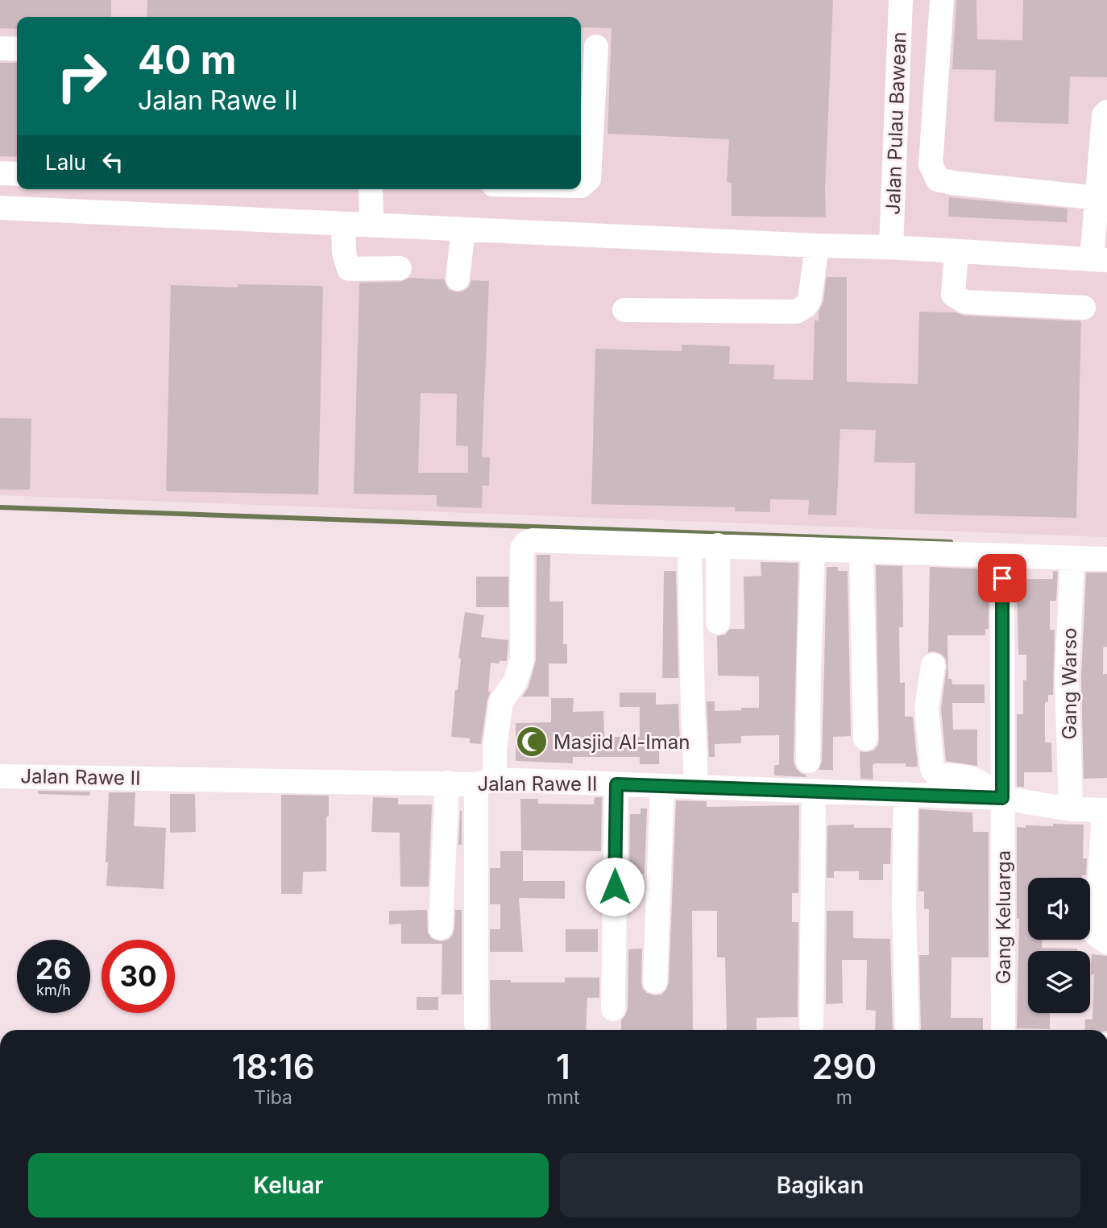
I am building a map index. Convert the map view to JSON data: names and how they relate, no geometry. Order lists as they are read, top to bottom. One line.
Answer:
{"streets":{"street":["Jalan Pulau Bawean","Gang Warso","Jalan Rawe II","Gang Keluarga"]},"crossings":[["Gang Warso","Jalan Rawe II"],["Jalan Rawe II","Gang Keluarga"]],"places":{"mosque":["Masjid Al-Iman"]},"page":{"turn":["40 m","Jalan Rawe II"],"then":"Lalu","speed":"26 km/h","limit":"30","eta":["18:16","Tiba","1","mnt","290","m"],"buttons":["Keluar","Bagikan"]}}
